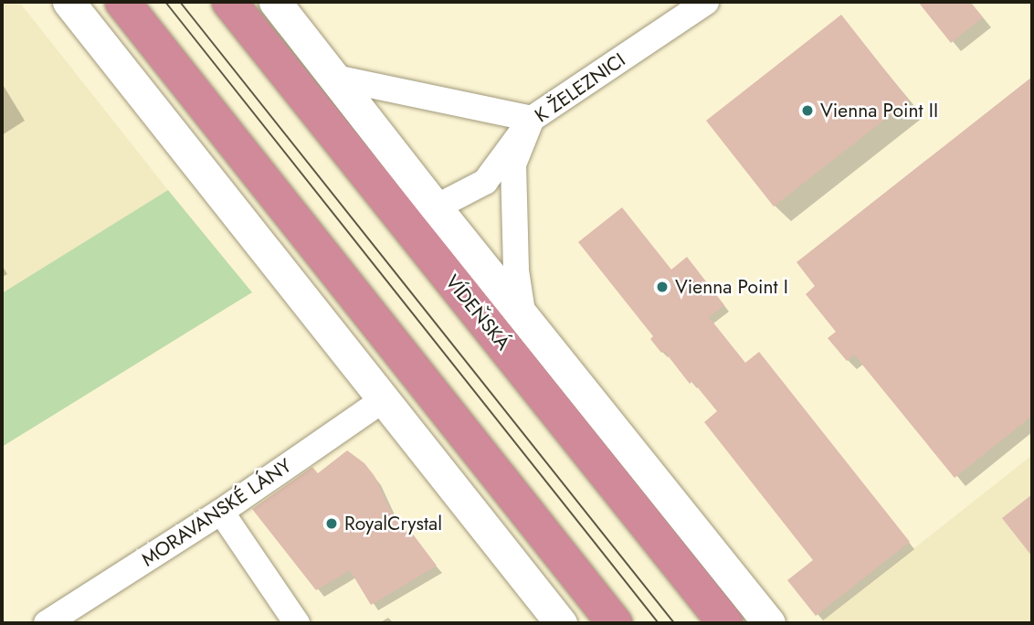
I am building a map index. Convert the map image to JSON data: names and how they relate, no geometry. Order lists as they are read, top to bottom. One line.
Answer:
{"streets":{"highway":["VÍDEŇSKÁ"],"street":["K ŽELEZNICI","MORAVANSKÉ LÁNY"]},"crossings":[["K ŽELEZNICI","VÍDEŇSKÁ"]],"places":["Vienna Point II","Vienna Point I","RoyalCrystal"]}
